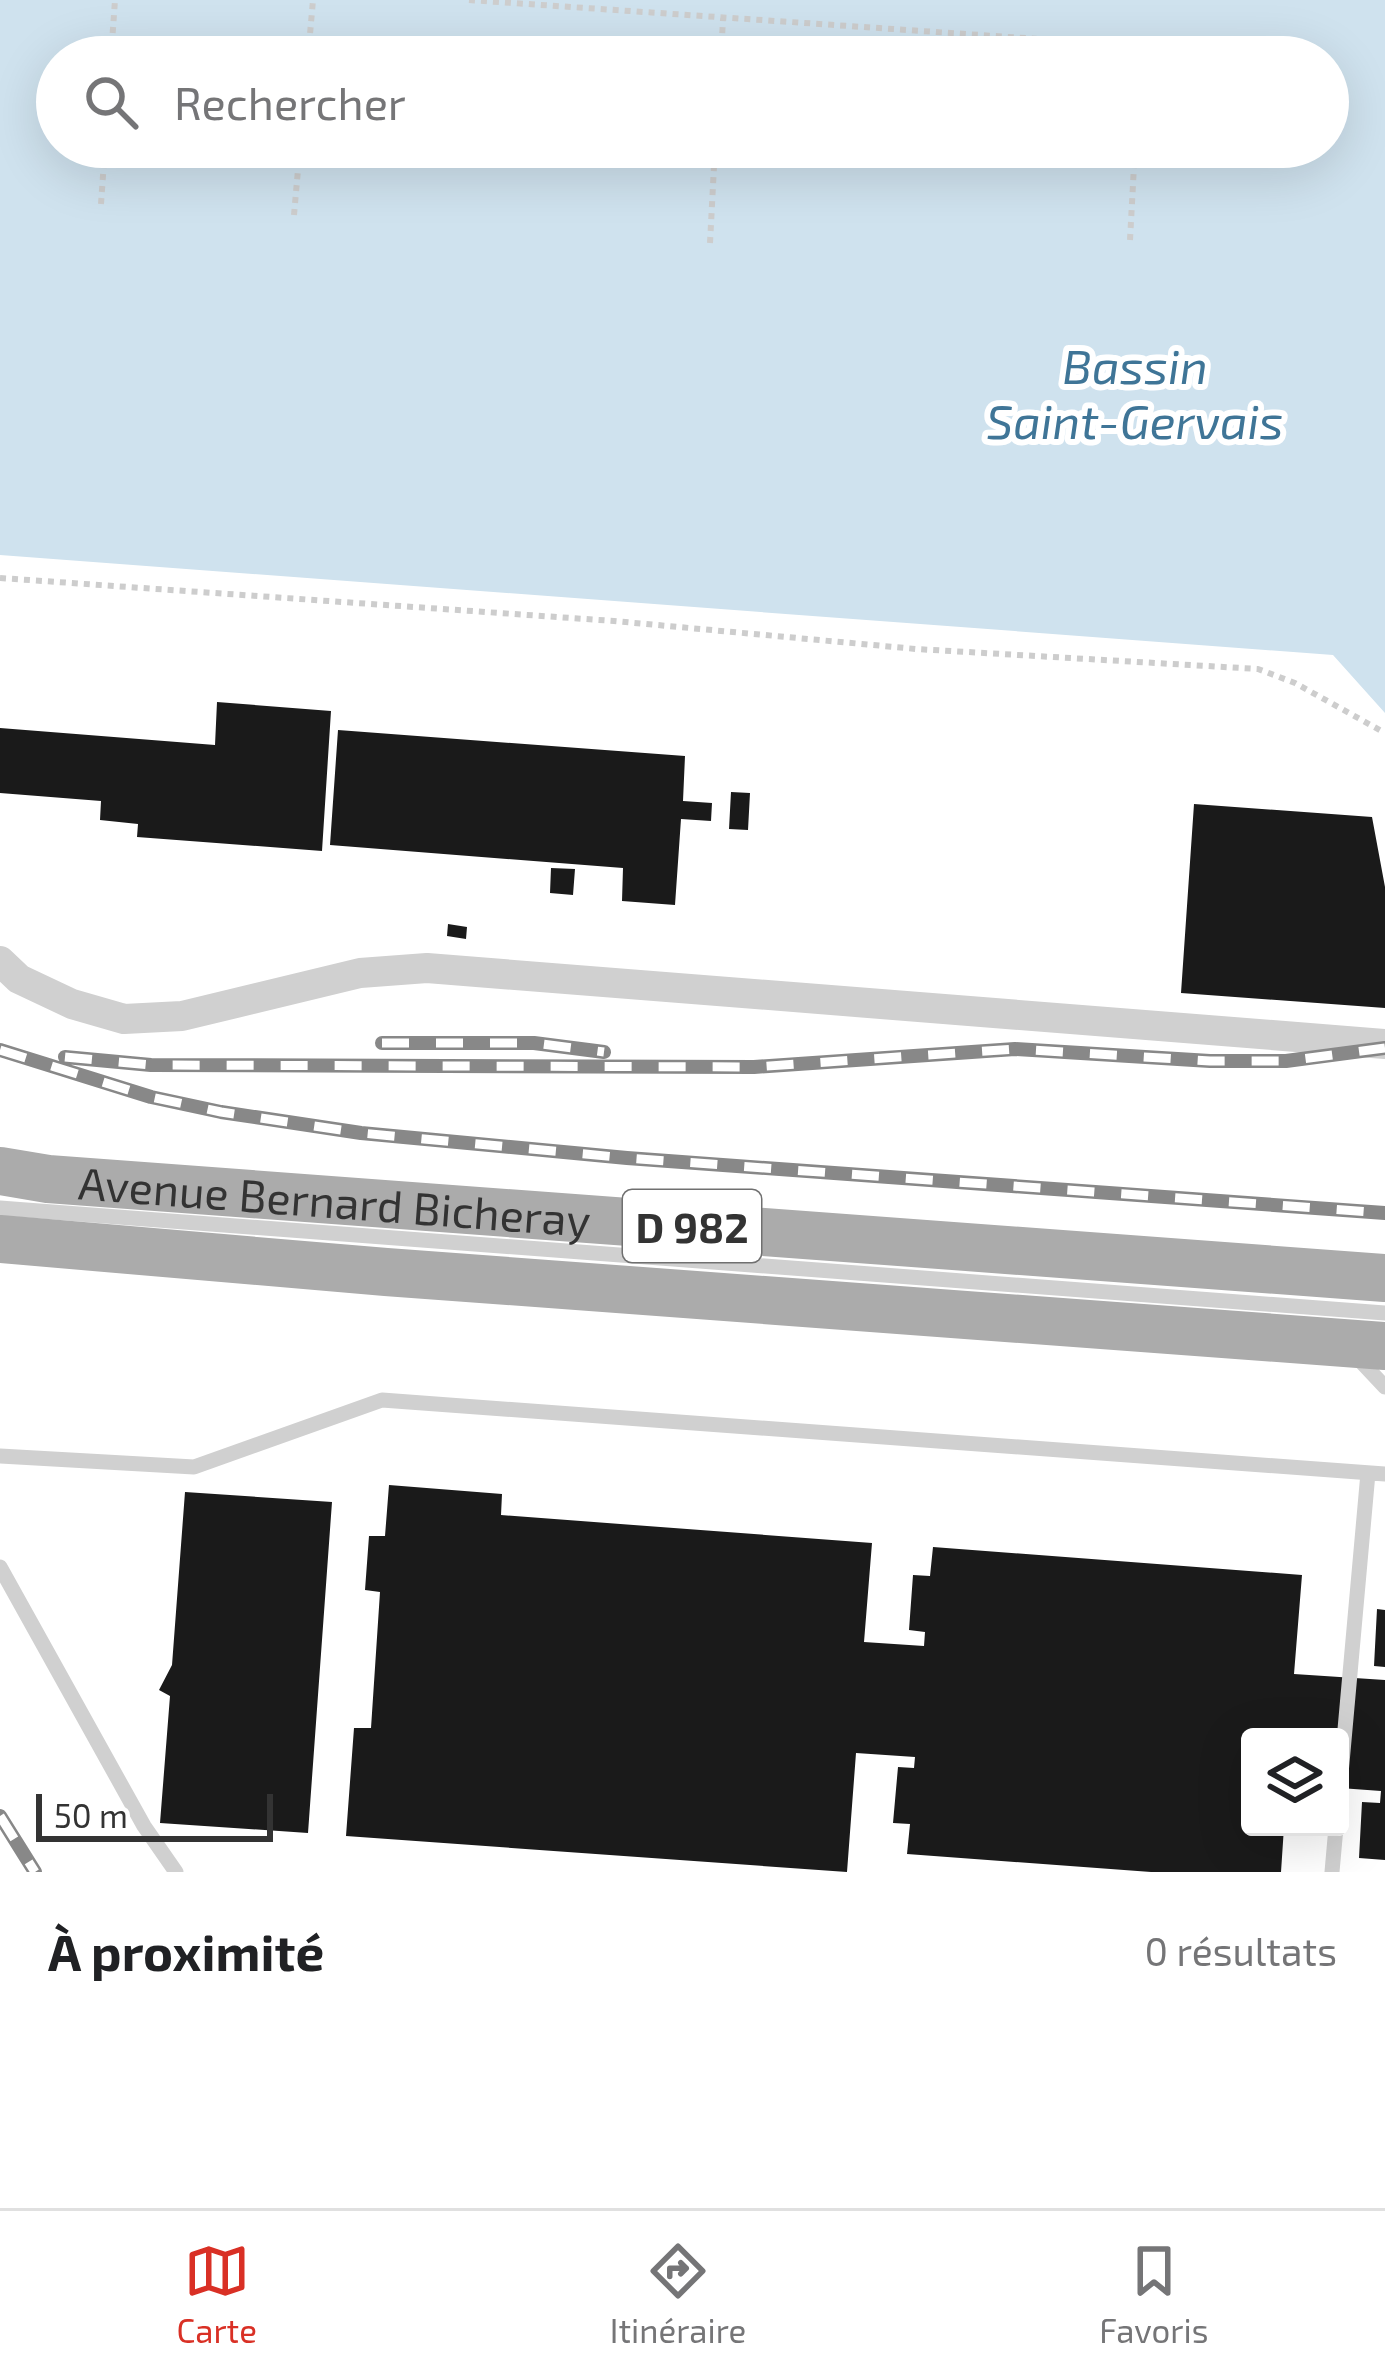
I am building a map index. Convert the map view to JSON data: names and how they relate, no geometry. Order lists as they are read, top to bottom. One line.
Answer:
{"streets":{"main road":["Avenue Bernard Bicheray","D 982"]},"water":["Bassin Saint-Gervais"],"scale_bar":"50 m","page":{"search":"Rechercher","scale":"50 m","heading":["À proximité","0 résultats"],"nav":["Carte","Itinéraire","Favoris"]}}
